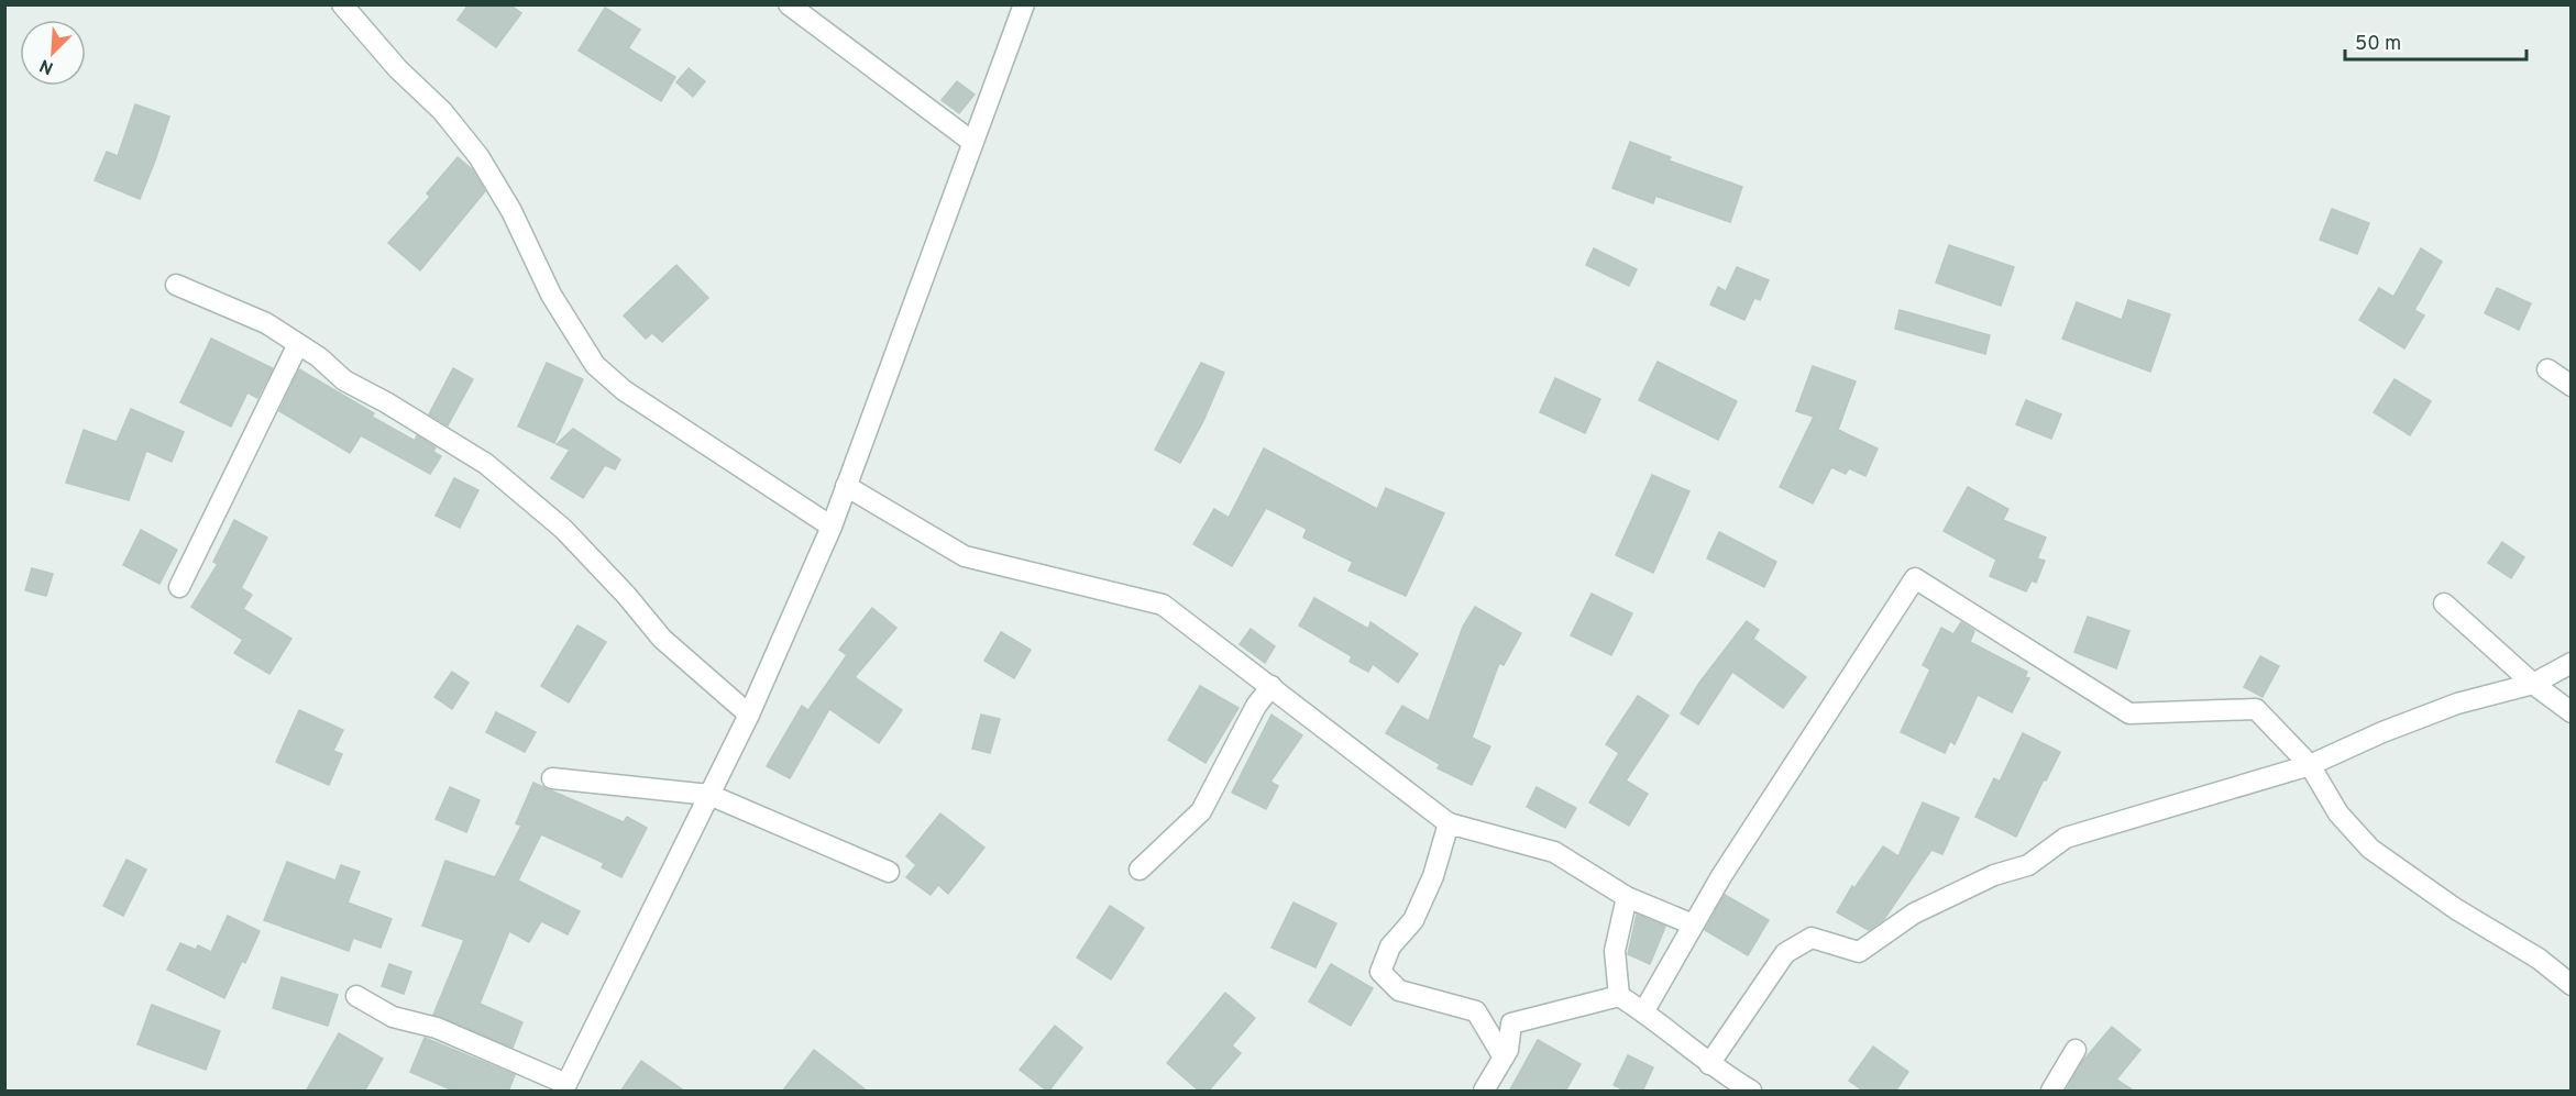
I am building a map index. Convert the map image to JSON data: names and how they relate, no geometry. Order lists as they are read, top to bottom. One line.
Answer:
{"scale_bar":"50 m","north":"bottom left"}
